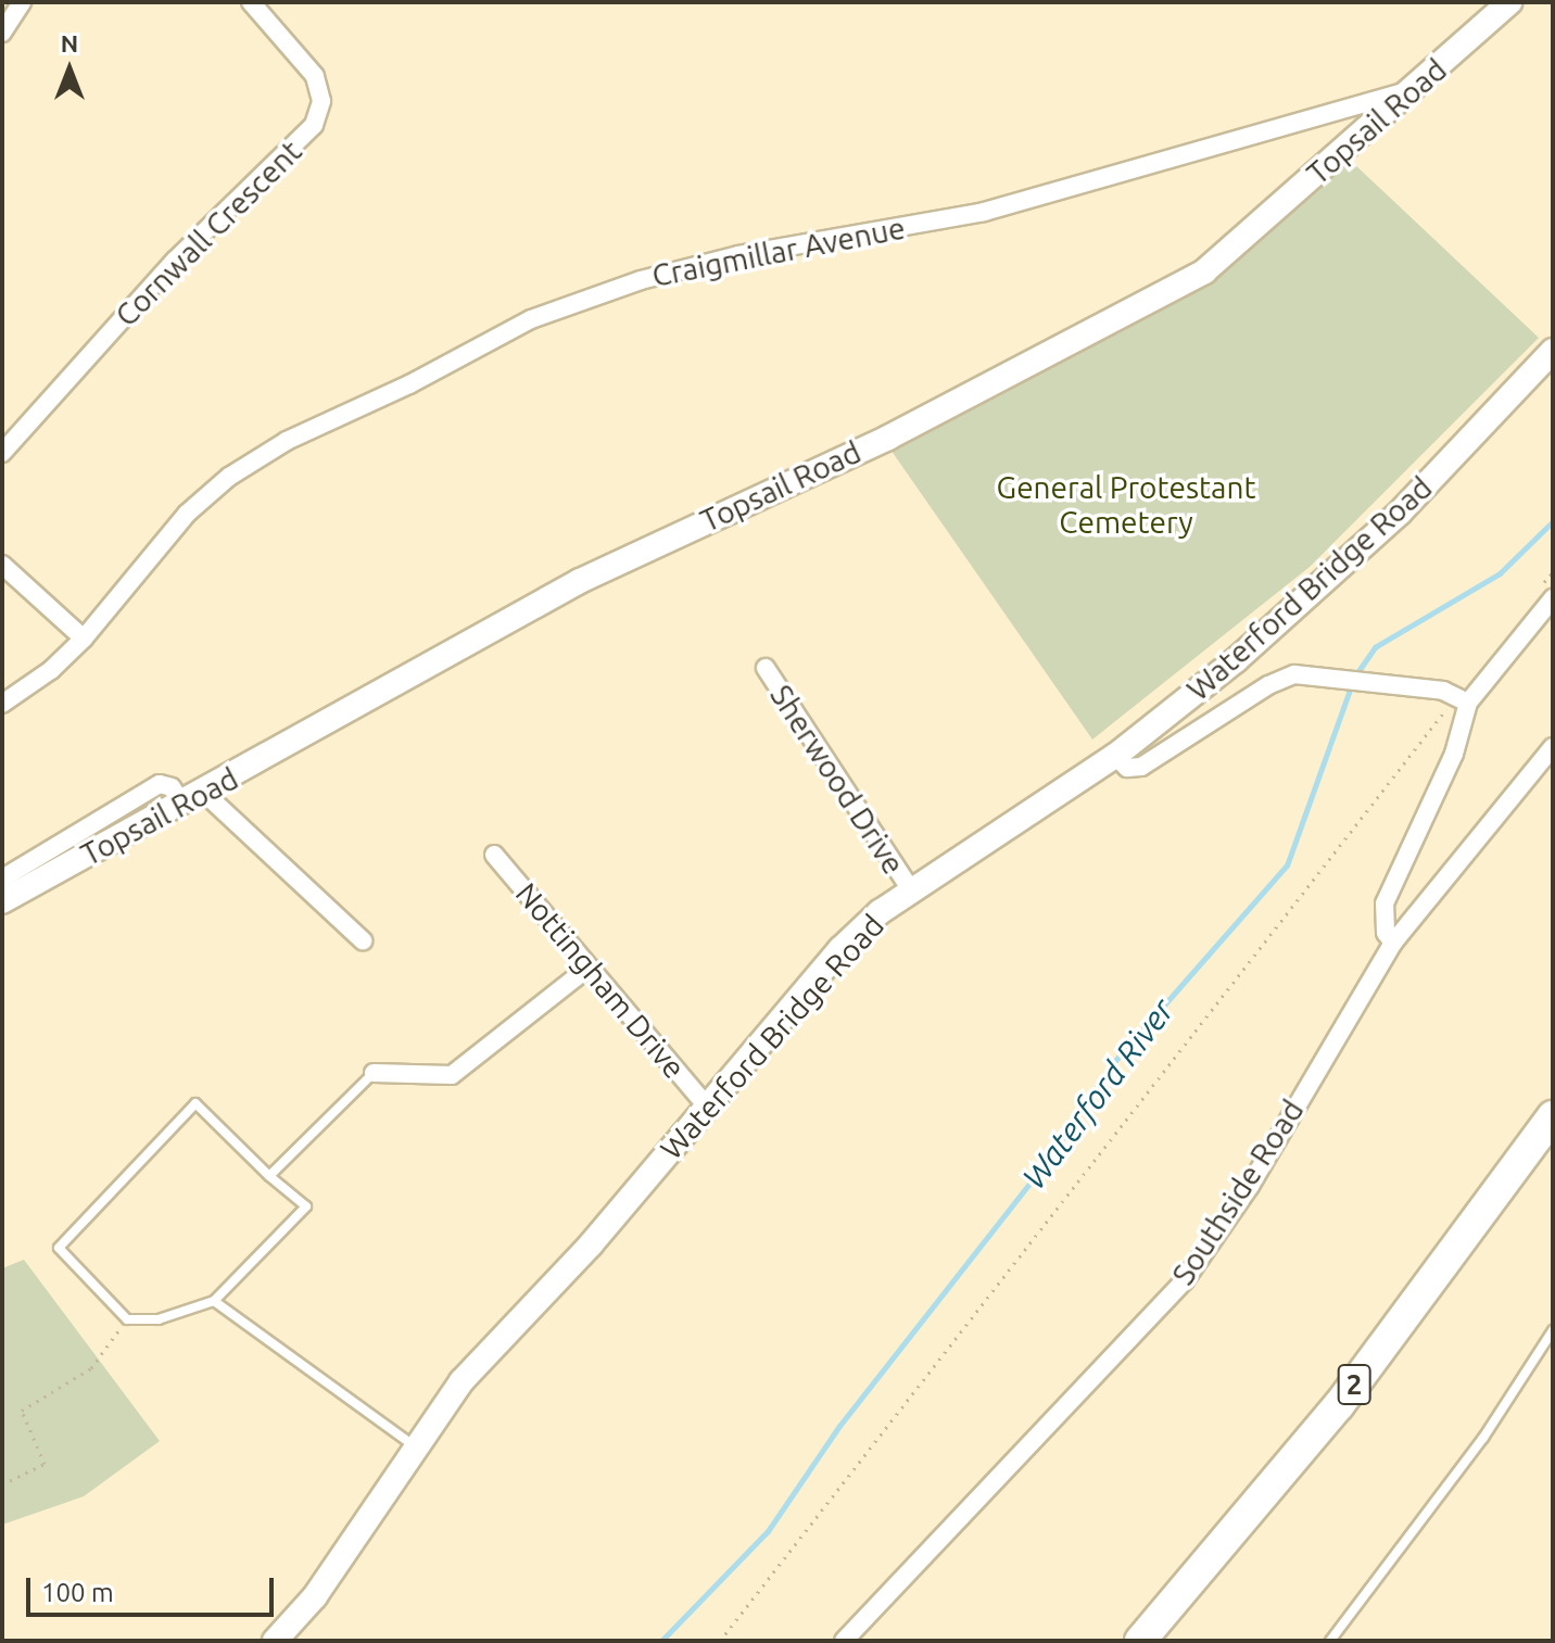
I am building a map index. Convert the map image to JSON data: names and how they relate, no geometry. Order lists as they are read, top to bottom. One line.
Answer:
{"streets":{"highway":["2"],"main road":["Topsail Road","Waterford Bridge Road"],"street":["Cornwall Crescent","Craigmillar Avenue","Sherwood Drive","Nottingham Drive","Southside Road"]},"crossings":[["Topsail Road","Craigmillar Avenue"],["Waterford Bridge Road","Sherwood Drive"],["Waterford Bridge Road","Nottingham Drive"]],"water":["Waterford River"],"parks":["General Protestant Cemetery"],"scale_bar":"100 m","north":"top"}
